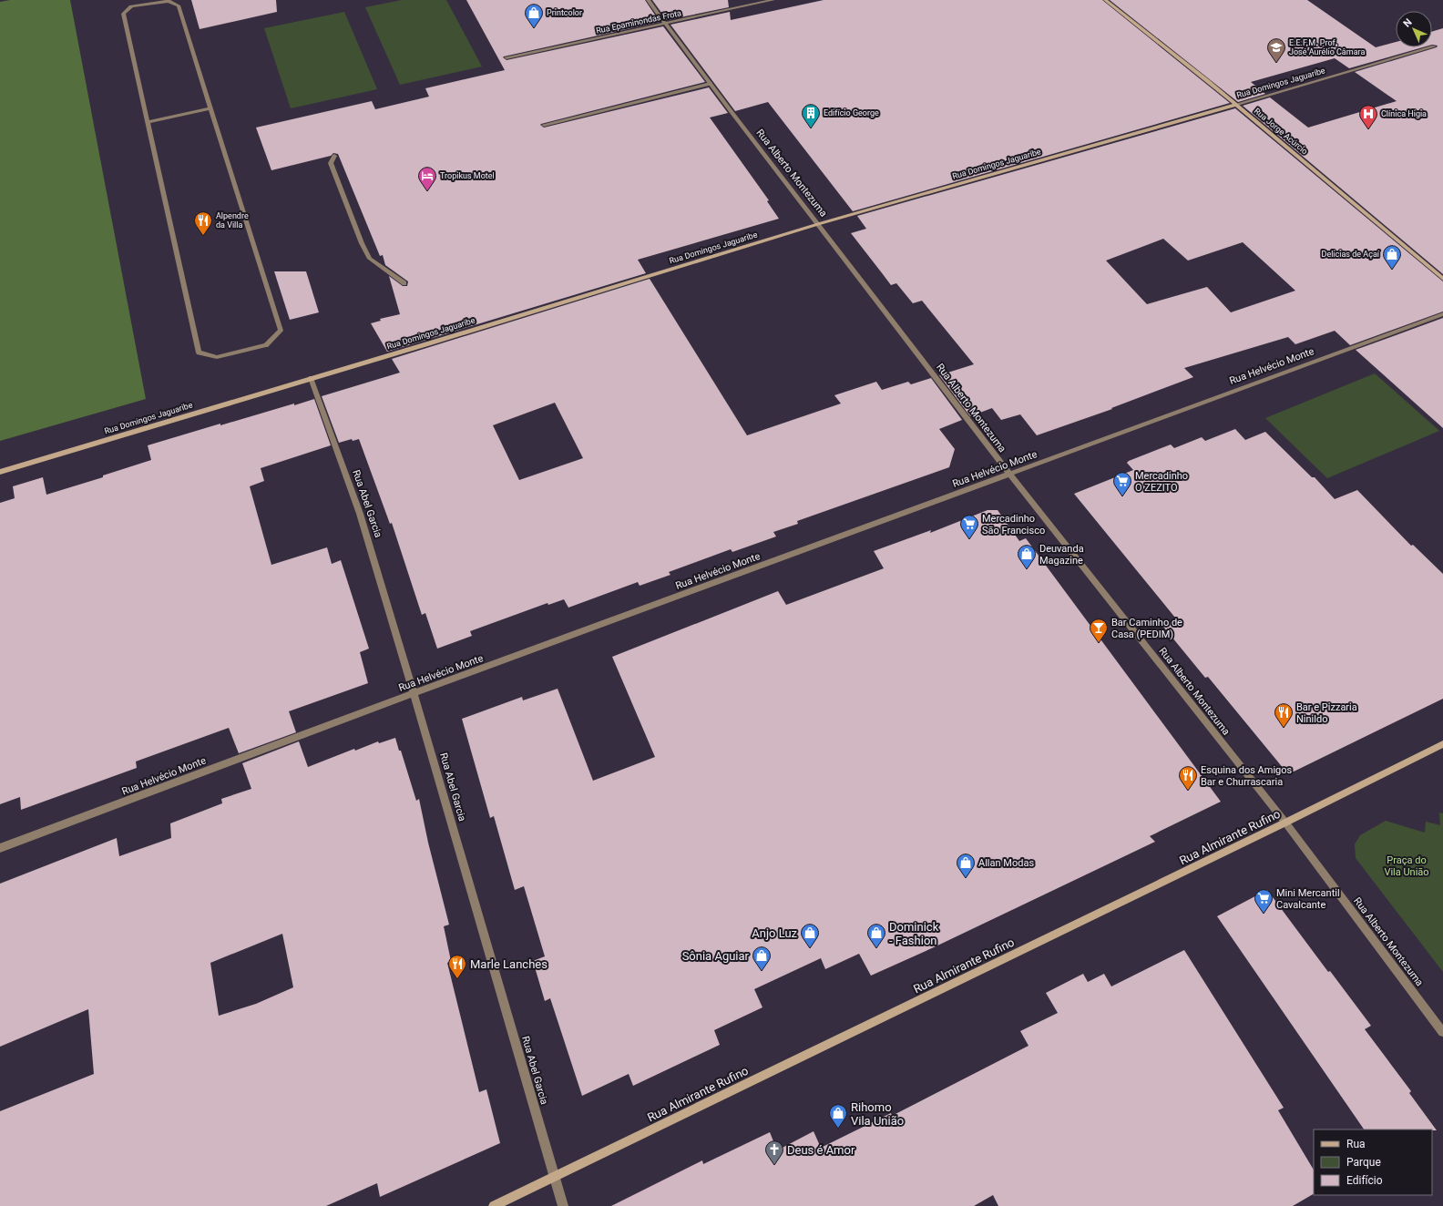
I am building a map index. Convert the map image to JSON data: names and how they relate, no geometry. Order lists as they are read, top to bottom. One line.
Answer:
{"streets":{"street":["Rua Epaminondas Frota","Rua Domingos Jaguaribe","Rua Jorge Acúrcio","Rua Alberto Montezuma","Rua Helvécio Monte","Rua Abel Garcia","Rua Almirante Rufino"]},"crossings":[["Rua Epaminondas Frota","Rua Alberto Montezuma"],["Rua Domingos Jaguaribe","Rua Jorge Acúrcio"],["Rua Domingos Jaguaribe","Rua Alberto Montezuma"],["Rua Domingos Jaguaribe","Rua Abel Garcia"],["Rua Alberto Montezuma","Rua Helvécio Monte"],["Rua Alberto Montezuma","Rua Almirante Rufino"],["Rua Helvécio Monte","Rua Abel Garcia"],["Rua Abel Garcia","Rua Almirante Rufino"]],"parks":["Praça do Vila União"],"places":{"shop":["Printcolor","Delicias de Açaí","Deuvanda Magazine","Allan Modas","Anjo Luz","Dominick - Fashion","Sônia Aguiar","Rihomo Vila União"],"school or university":["E.E.F.M. Prof. José Aurélio Câmara"],"building":["Edifício George"],"hospital":["Clínica Higia"],"hotel":["Tropikus Motel"],"restaurant":["Alpendre da Villa","Bar e Pizzaria Ninildo","Esquina dos Amigos Bar e Churrascaria","Marle Lanches"],"supermarket":["Mercadinho O ZEZITO","Mercadinho São Francisco","Mini Mercantil Cavalcante"],"bar":["Bar Caminho de Casa (PEDIM)"],"church":["Deus é Amor"]},"legend":["Rua","Parque","Edifício"],"north":"top left"}
